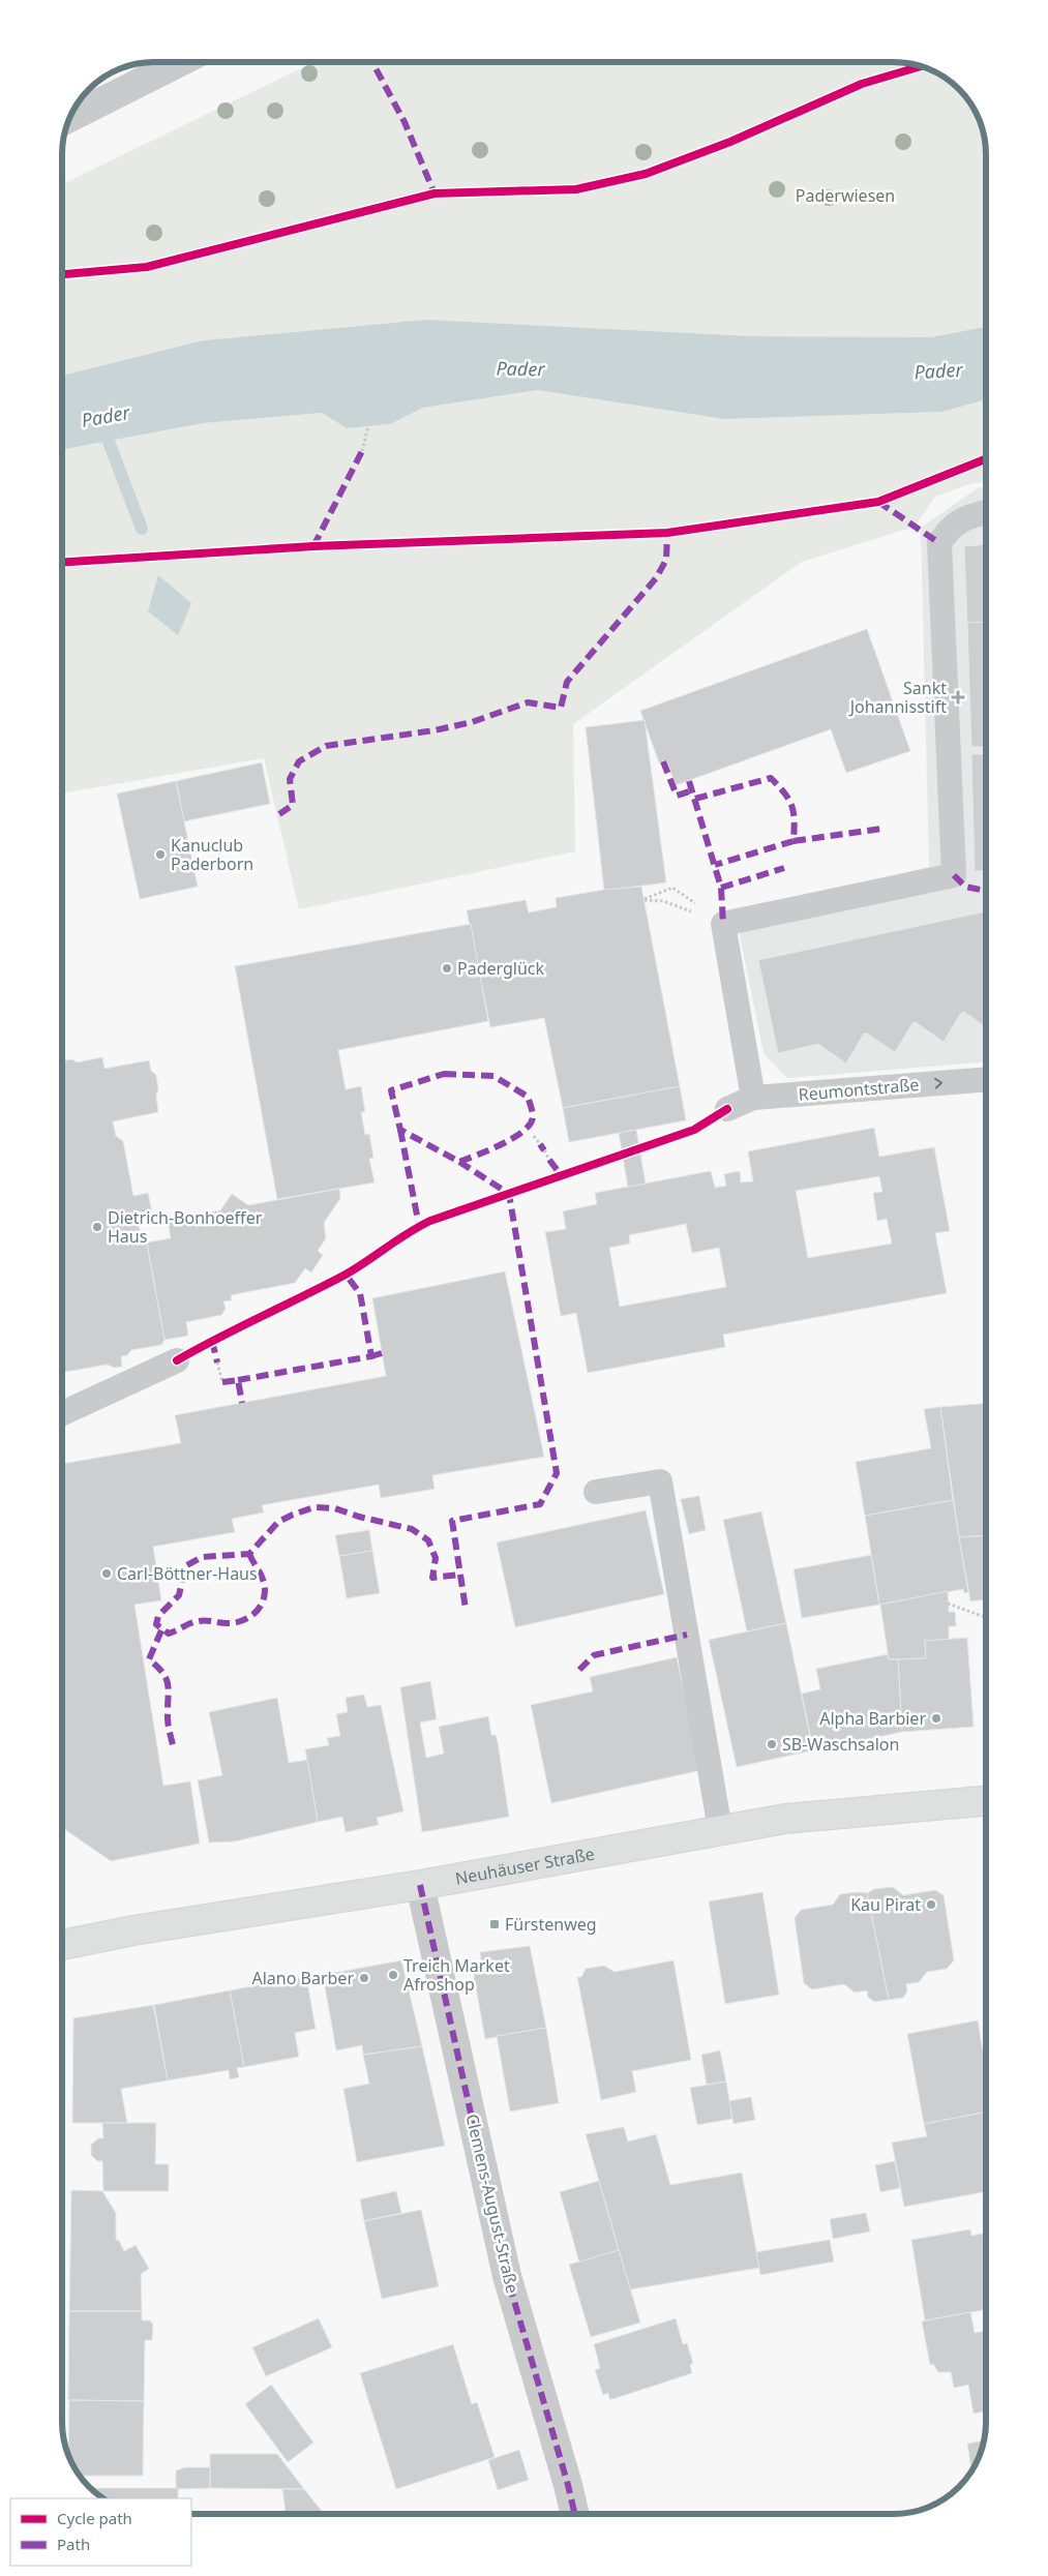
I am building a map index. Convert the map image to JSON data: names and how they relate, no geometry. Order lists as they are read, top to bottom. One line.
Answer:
{"streets":{"main road":["Neuhäuser Straße"],"street":["Clemens-August-Straße"],"lane":["Reumontstraße"]},"crossings":[["Neuhäuser Straße","Clemens-August-Straße"]],"one_way":["Reumontstraße"],"water":["Pader"],"parks":["Paderwiesen"],"places":{"health":["Sankt Johannisstift"],"other":["Kanuclub Paderborn","Paderglück","Dietrich-Bonhoeffer Haus","Carl-Böttner-Haus","Alpha Barbier","SB-Waschsalon","Kau Pirat","Treich Market Afroshop","Alano Barber"],"transit":["Fürstenweg"]},"legend":["Cycle path","Path"]}
